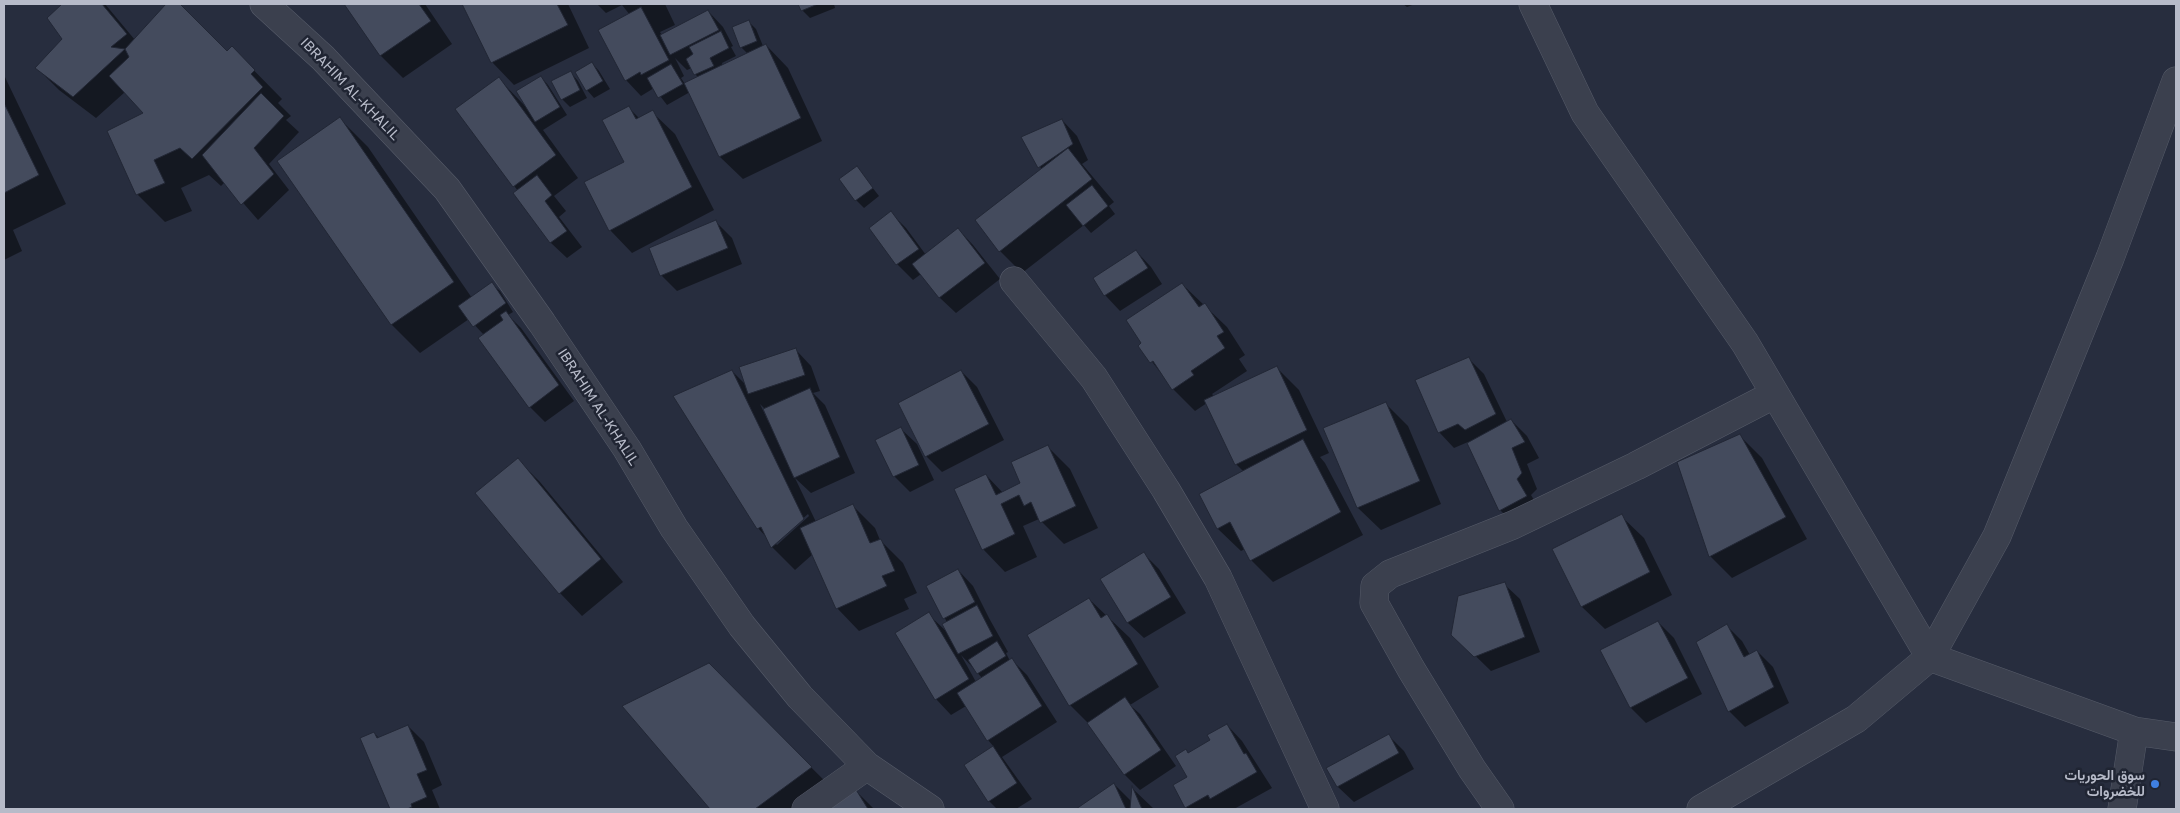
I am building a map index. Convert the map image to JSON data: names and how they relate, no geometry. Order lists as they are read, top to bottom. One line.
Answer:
{"streets":{"street":["IBRAHIM AL-KHALIL"]},"places":["سوق الحوريات للخضروات"]}
